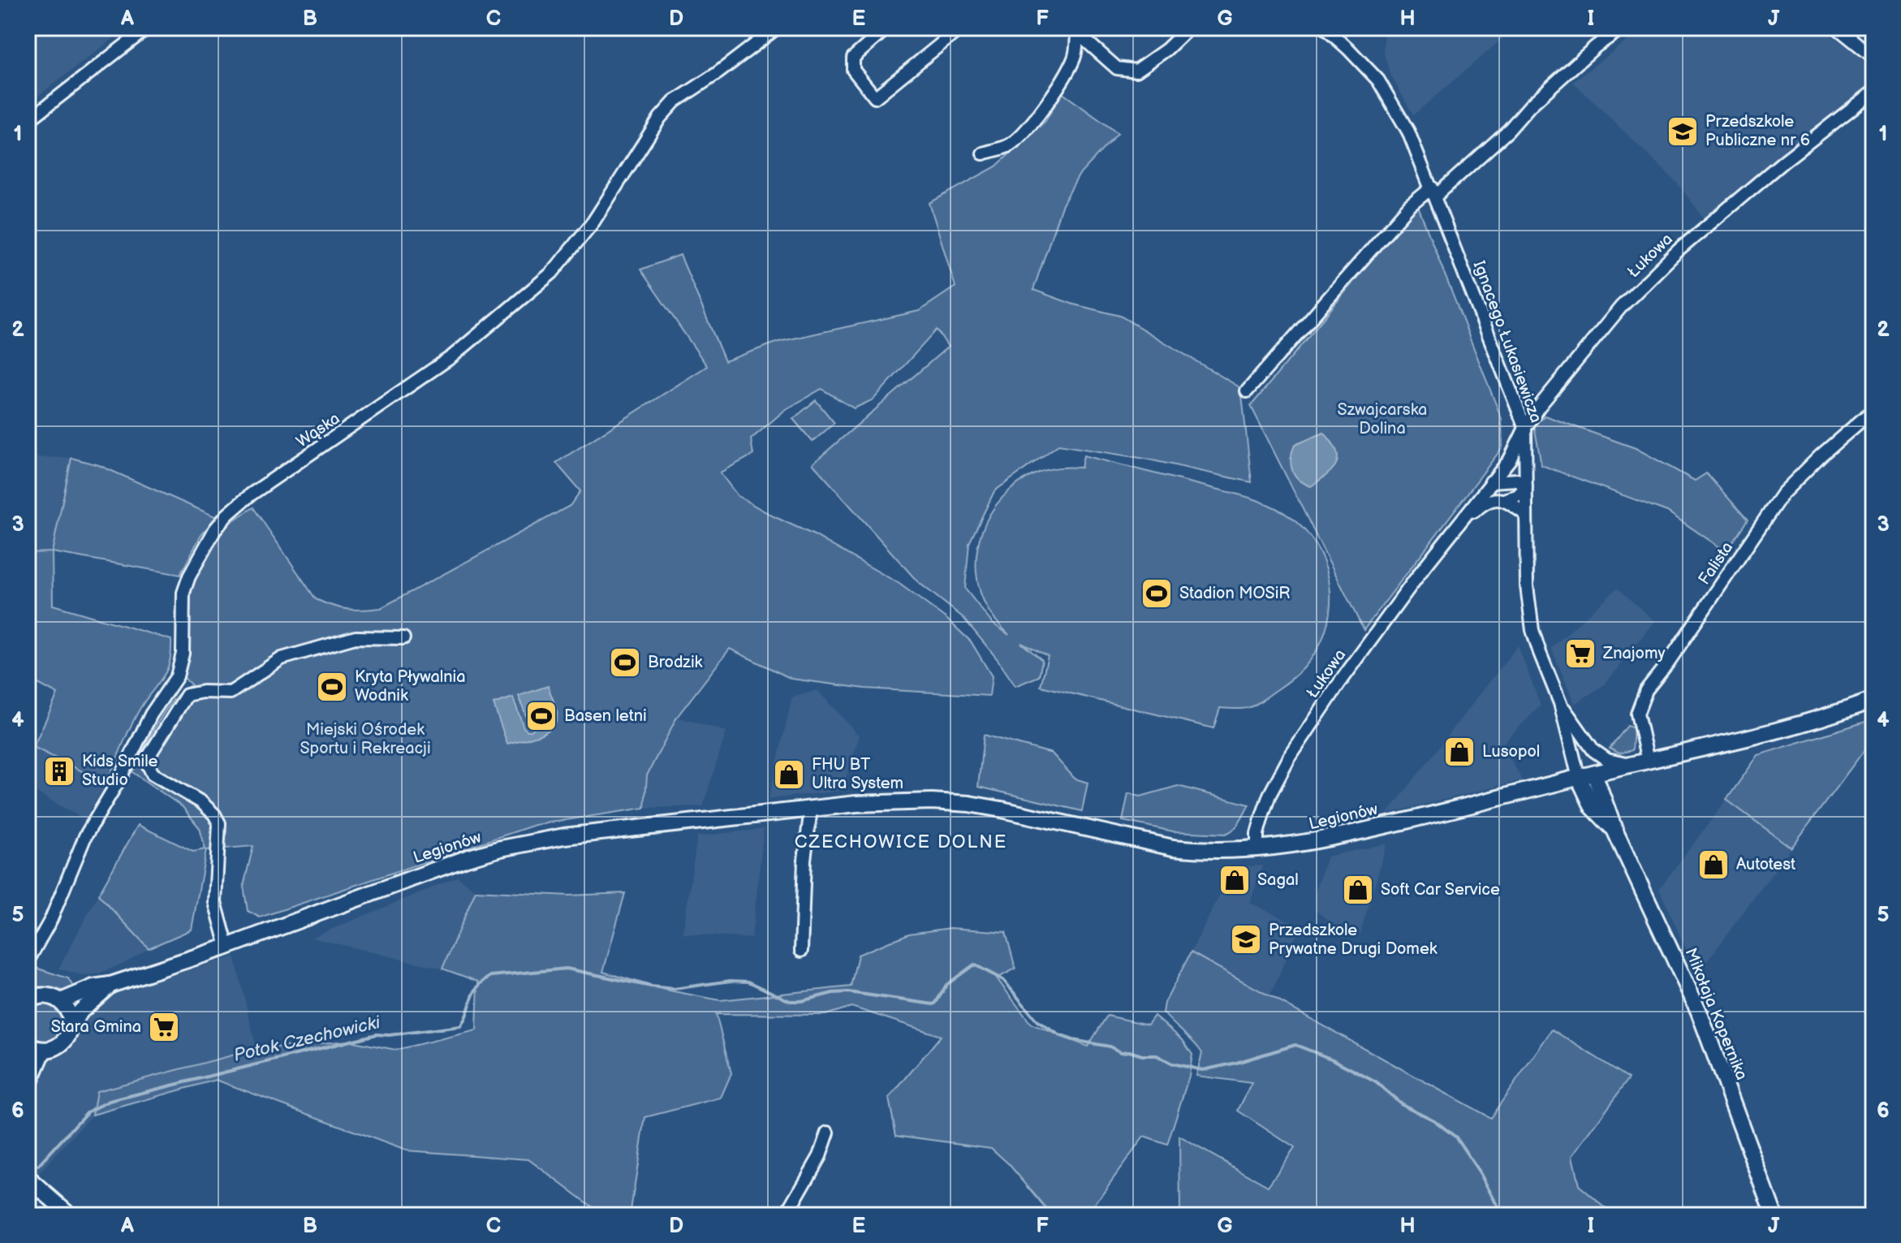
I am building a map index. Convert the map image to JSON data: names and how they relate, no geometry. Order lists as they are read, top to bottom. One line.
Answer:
{"streets":{"street":["Łukowa","Ignacego Łukasiewicza","Wąska","Falista","Legionów","Mikołaja Kopernika"]},"crossings":[["Łukowa","Ignacego Łukasiewicza"],["Łukowa","Legionów"],["Ignacego Łukasiewicza","Legionów"],["Ignacego Łukasiewicza","Mikołaja Kopernika"],["Falista","Legionów"],["Legionów","Mikołaja Kopernika"]],"districts":["CZECHOWICE DOLNE"],"water":["Potok Czechowicki"],"parks":["Szwajcarska Dolina","Miejski Ośrodek Sportu i Rekreacji"],"places":{"school or university":["Przedszkole Publiczne nr 6","Przedszkole Prywatne Drugi Domek"],"sports":["Stadion MOSiR","Brodzik","Kryta Pływalnia Wodnik","Basen letni"],"supermarket":["Znajomy","Stara Gmina"],"shop":["Lusopol","FHU BT Ultra System","Autotest","Sagal","Soft Car Service"],"building":["Kids Smile Studio"]},"grid":{"columns":["A","B","C","D","E","F","G","H","I","J"],"rows":["1","2","3","4","5","6"]}}
